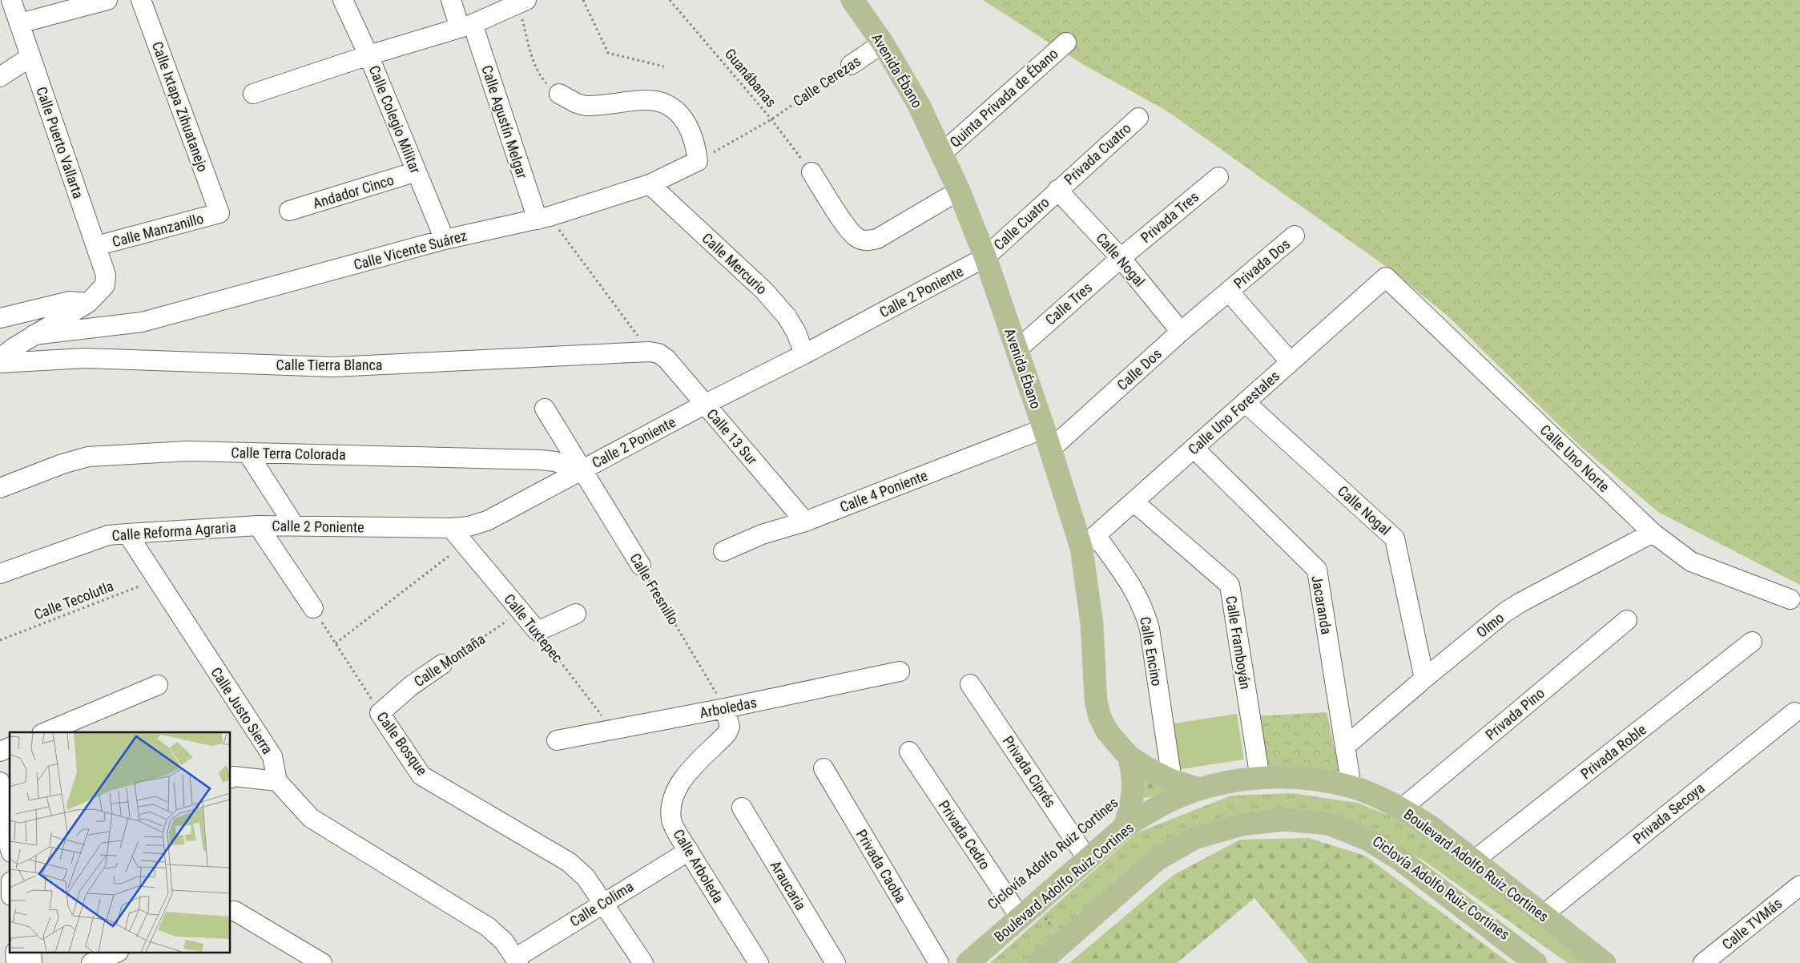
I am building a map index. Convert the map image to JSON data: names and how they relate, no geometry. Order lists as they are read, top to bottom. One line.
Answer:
{"streets":{"main road":["Avenida Ébano","Boulevard Adolfo Ruiz Cortines"],"street":["Calle Cerezas","Quinta Privada de Ébano","Calle Ixtapa Zihuatanejo","Calle Colegio Militar","Calle Agustín Melgar","Calle Puerto Vallarta","Privada Cuatro","Andador Cinco","Privada Tres","Calle Cuatro","Calle Manzanillo","Calle Vicente Suárez","Calle Nogal","Calle Mercurio","Privada Dos","Calle 2 Poniente","Calle Tres","Calle Tierra Blanca","Calle Dos","Calle Uno Forestales","Calle 13 Sur","Calle Terra Colorada","Calle Uno Norte","Calle 4 Poniente","Calle Reforma Agraria","Calle Fresnillo","Jacaranda","Olmo","Calle Tuxtepec","Calle Framboyán","Calle Encino","Calle Montaña","Arboledas","Calle Justo Sierra","Privada Pino","Calle Bosque","Privada Roble","Privada Ciprés","Privada Secoya","Privada Cedro","Calle Arboleda","Privada Caoba","Araucaria","Calle Colima","Calle TVMás"],"path":["Guanábanas","Calle Tecolutla"]},"crossings":[["Avenida Ébano","Calle Cerezas"],["Avenida Ébano","Quinta Privada de Ébano"],["Avenida Ébano","Calle Cuatro"],["Avenida Ébano","Calle 2 Poniente"],["Avenida Ébano","Calle Tres"],["Avenida Ébano","Calle Dos"],["Avenida Ébano","Calle Uno Forestales"],["Avenida Ébano","Calle 4 Poniente"],["Avenida Ébano","Calle Encino"],["Avenida Ébano","Boulevard Adolfo Ruiz Cortines"],["Guanábanas","Calle Cerezas"],["Calle Ixtapa Zihuatanejo","Calle Manzanillo"],["Calle Colegio Militar","Andador Cinco"],["Calle Colegio Militar","Calle Vicente Suárez"],["Calle Agustín Melgar","Calle Vicente Suárez"],["Calle Puerto Vallarta","Calle Manzanillo"],["Privada Cuatro","Calle Cuatro"],["Privada Cuatro","Calle Nogal"],["Privada Tres","Calle Nogal"],["Privada Tres","Calle Tres"],["Calle Cuatro","Calle Nogal"],["Calle Cuatro","Calle 2 Poniente"],["Calle Vicente Suárez","Calle Mercurio"],["Calle Nogal","Calle Tres"],["Calle Nogal","Calle Dos"],["Calle Nogal","Calle Uno Forestales"],["Calle Nogal","Olmo"],["Calle Mercurio","Calle 2 Poniente"],["Privada Dos","Calle Dos"],["Calle 2 Poniente","Calle 13 Sur"],["Calle 2 Poniente","Calle Terra Colorada"],["Calle 2 Poniente","Calle Reforma Agraria"],["Calle 2 Poniente","Calle Fresnillo"],["Calle 2 Poniente","Calle Tuxtepec"],["Calle Tierra Blanca","Calle 13 Sur"],["Calle Uno Forestales","Calle Uno Norte"],["Calle Uno Forestales","Jacaranda"],["Calle Uno Forestales","Calle Framboyán"],["Calle Uno Forestales","Calle Encino"],["Calle 13 Sur","Calle 4 Poniente"],["Calle Terra Colorada","Calle Fresnillo"],["Calle Uno Norte","Olmo"],["Calle Reforma Agraria","Calle Justo Sierra"],["Calle Fresnillo","Arboledas"],["Calle Fresnillo","Calle Arboleda"],["Calle Tecolutla","Calle Justo Sierra"],["Jacaranda","Olmo"],["Jacaranda","Boulevard Adolfo Ruiz Cortines"],["Calle Tuxtepec","Calle Montaña"],["Calle Tuxtepec","Arboledas"],["Calle Framboyán","Boulevard Adolfo Ruiz Cortines"],["Calle Montaña","Calle Bosque"],["Arboledas","Calle Arboleda"],["Privada Pino","Boulevard Adolfo Ruiz Cortines"],["Calle Bosque","Calle Colima"],["Privada Roble","Boulevard Adolfo Ruiz Cortines"],["Privada Ciprés","Boulevard Adolfo Ruiz Cortines"],["Privada Secoya","Boulevard Adolfo Ruiz Cortines"],["Privada Cedro","Boulevard Adolfo Ruiz Cortines"],["Calle Arboleda","Calle Colima"]]}
